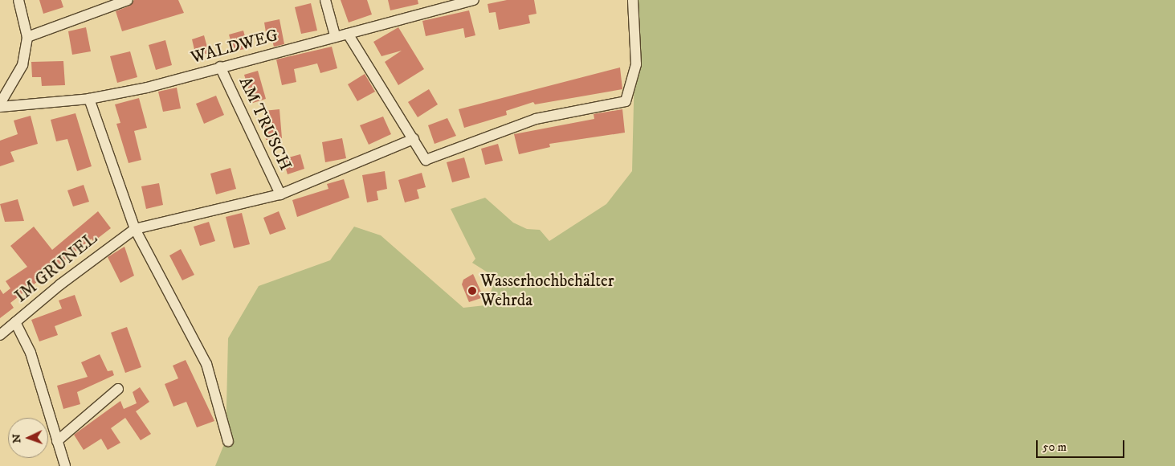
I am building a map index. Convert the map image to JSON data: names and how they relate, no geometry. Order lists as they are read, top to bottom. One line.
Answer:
{"streets":{"street":["WALDWEG","AM TRUSCH","IM GRUNEL"]},"crossings":[["WALDWEG","AM TRUSCH"]],"places":["Wasserhochbehälter Wehrda"],"scale_bar":"50 m","north":"left"}
